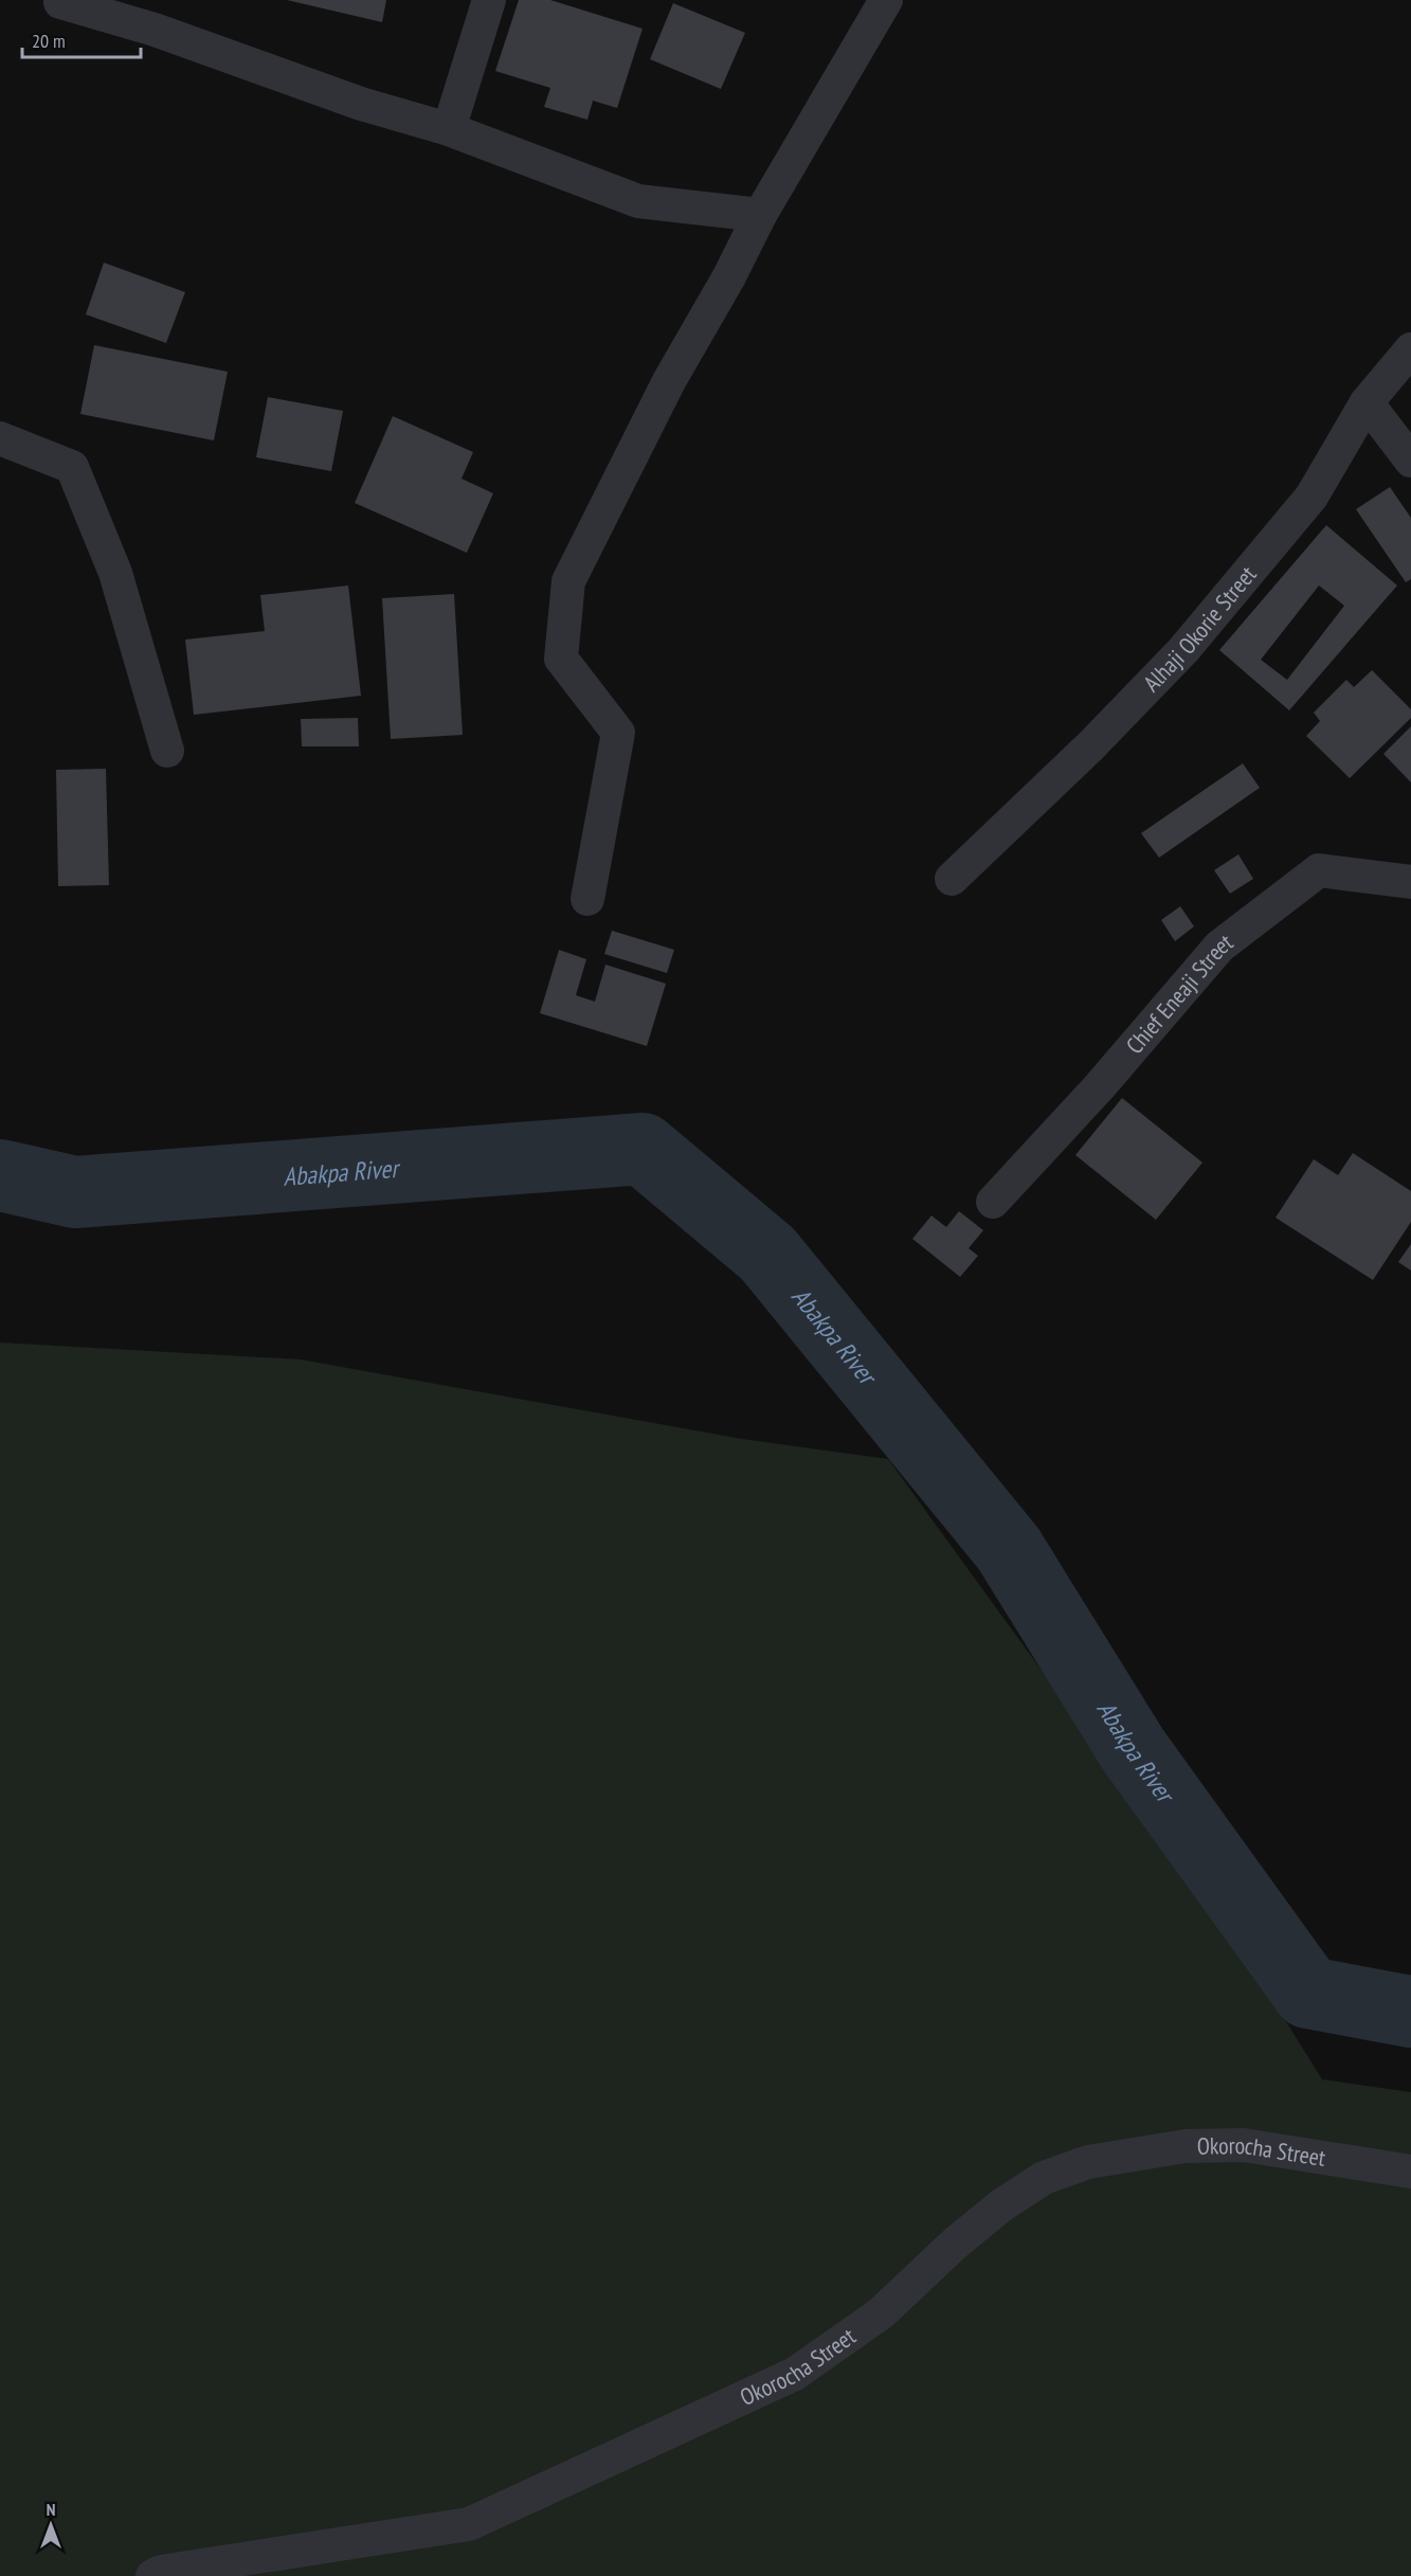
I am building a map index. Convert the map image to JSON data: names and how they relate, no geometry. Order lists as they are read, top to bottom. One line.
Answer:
{"streets":{"street":["Alhaji Okorie Street","Chief Eneaji Street","Okorocha Street"]},"water":["Abakpa River"],"scale_bar":"20 m","north":"top"}
